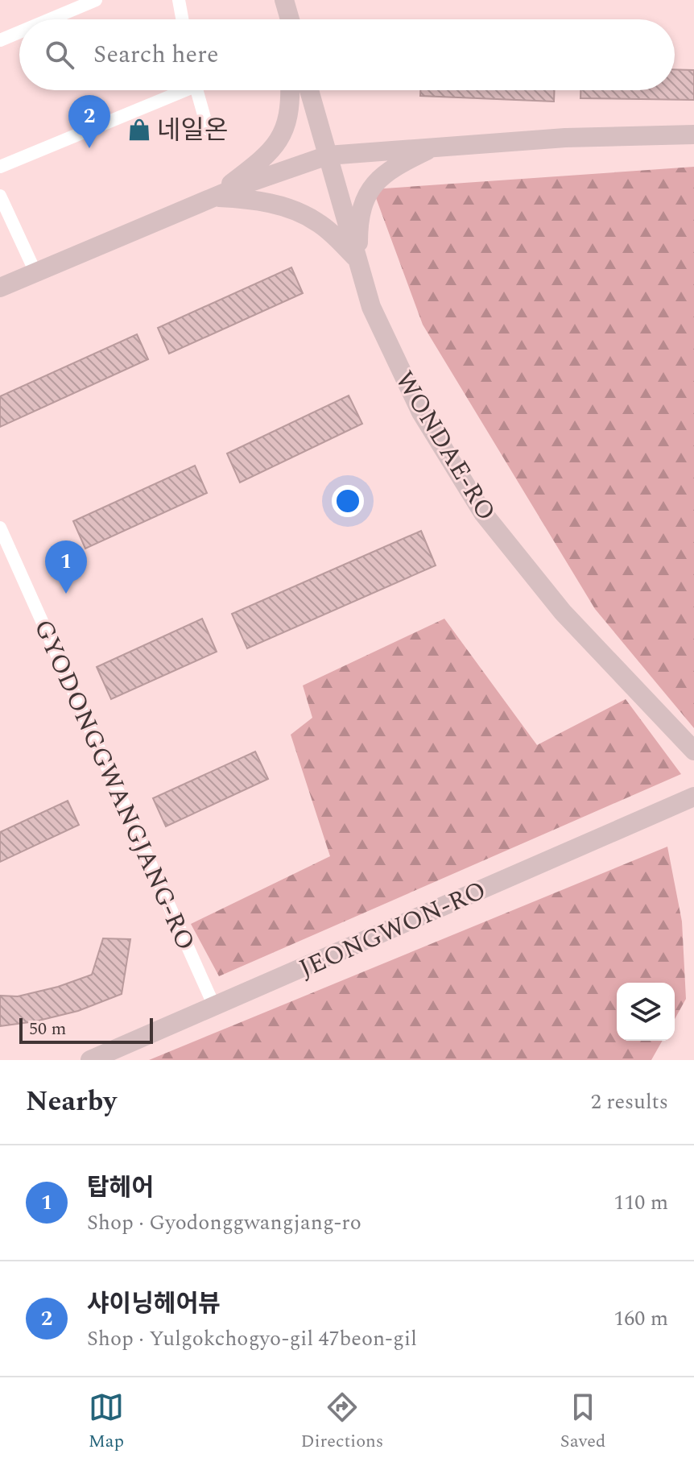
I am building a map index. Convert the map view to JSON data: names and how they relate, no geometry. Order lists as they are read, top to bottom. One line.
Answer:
{"streets":{"street":["WONDAE-RO","GYODONGGWANGJANG-RO","JEONGWON-RO"]},"crossings":[["GYODONGGWANGJANG-RO","JEONGWON-RO"]],"places":{"shop":["네일온"]},"scale_bar":"50 m","page":{"search":"Search here","pins":["2","1"],"scale":"50 m","heading":["Nearby","2 results"],"list":[{"mark":"1","name":"탑헤어","note":"Shop · Gyodonggwangjang-ro","value":"110 m"},{"mark":"2","name":"샤이닝헤어뷰","note":"Shop · Yulgokchogyo-gil 47beon-gil","value":"160 m"}],"nav":["Map","Directions","Saved"]}}
